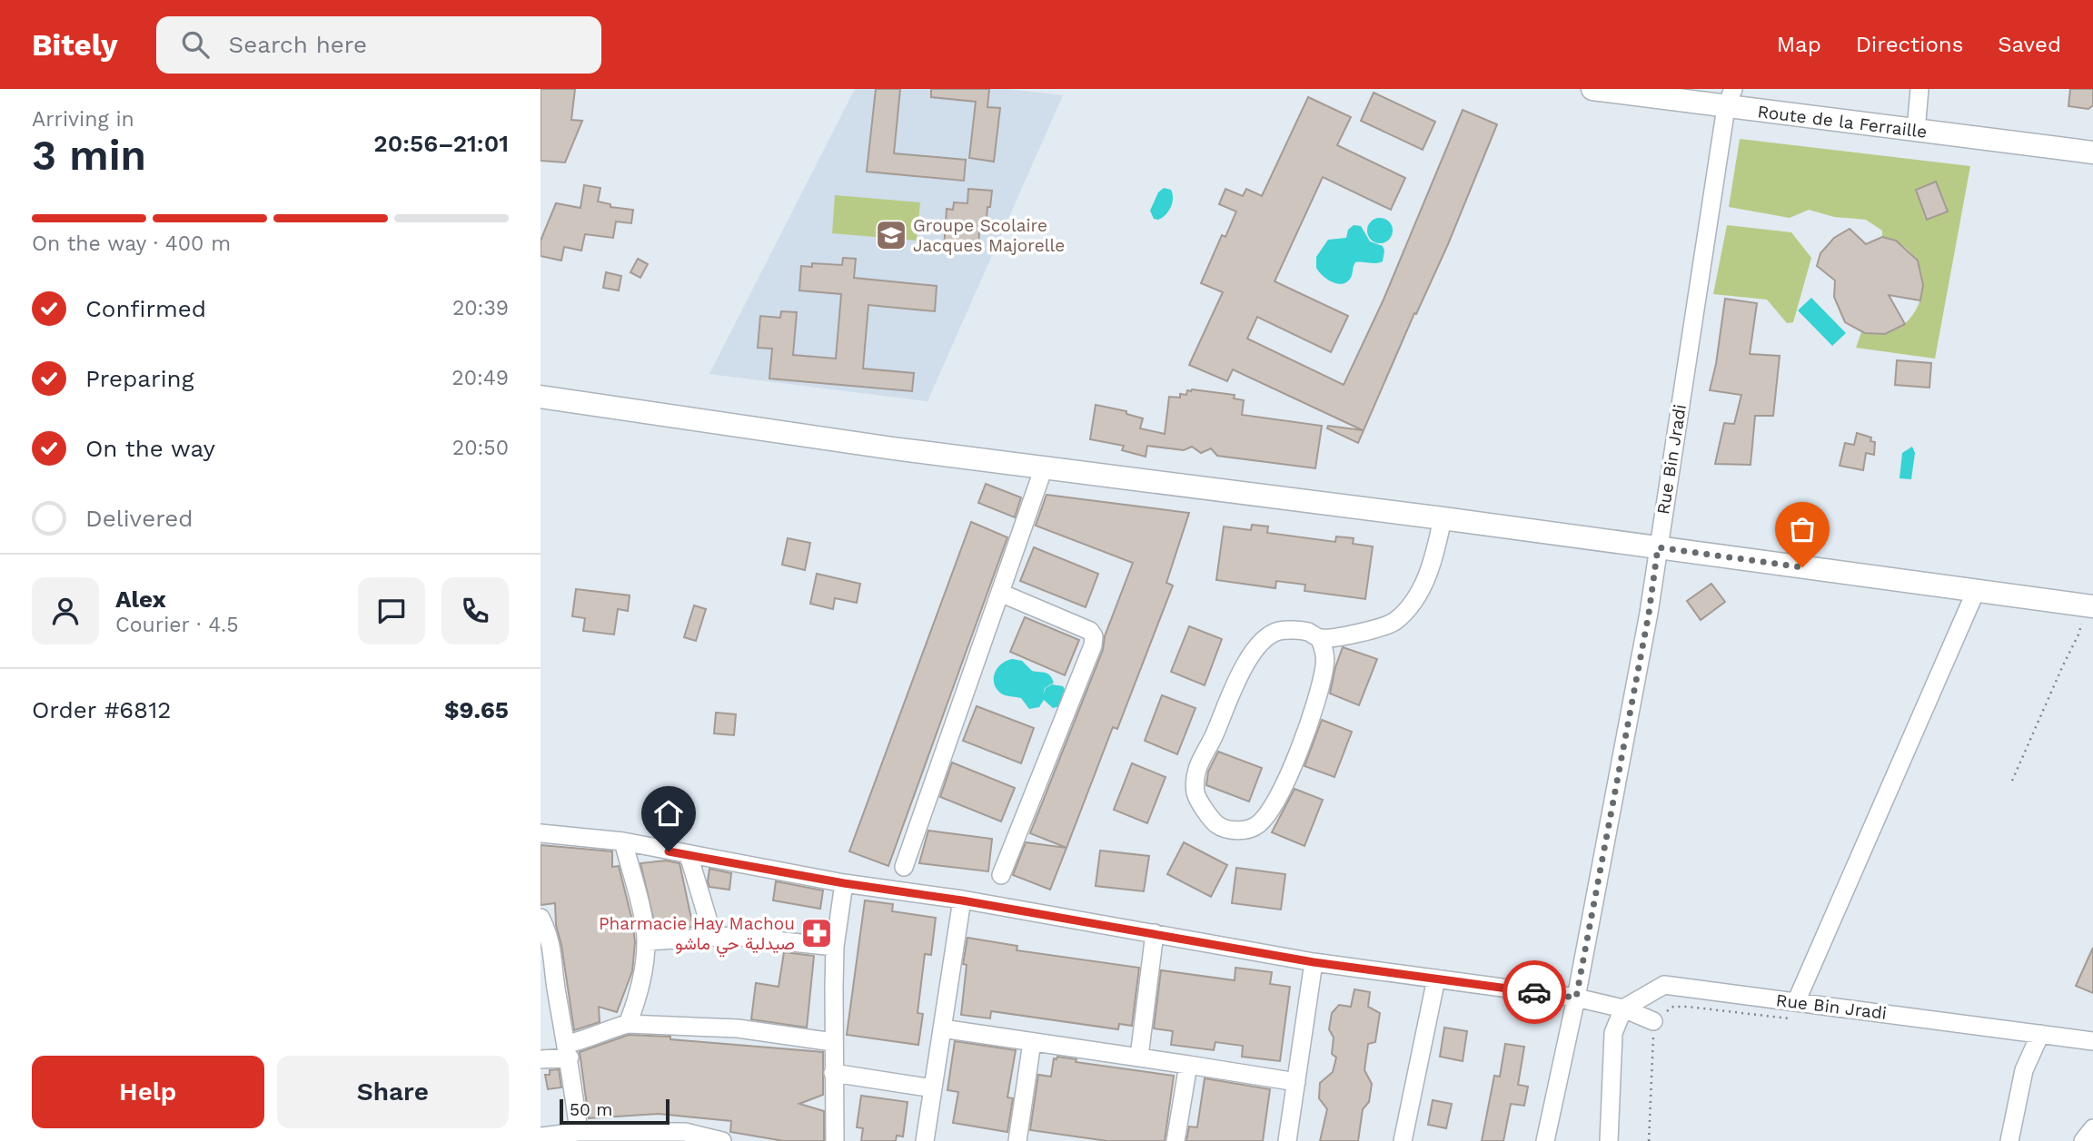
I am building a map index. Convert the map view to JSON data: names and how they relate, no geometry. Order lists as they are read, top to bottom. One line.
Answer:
{"streets":{"street":["Route de la Ferraille","Rue Bin Jradi"]},"crossings":[["Route de la Ferraille","Rue Bin Jradi"]],"places":{"school or university":["Groupe Scolaire Jacques Majorelle"],"pharmacy":["Pharmacie Hay Machou صيدلية حي ماشو"]},"scale_bar":"50 m","page":{"header":"Bitely","search":"Search here","nav":["Map","Directions","Saved"],"heading":["3 min","Arriving in","20:56–21:01"],"panel":["Alex","Courier · 4.5","Order #6812","$9.65"],"bar":"On the way · 400 m","list":[["Confirmed","20:39"],["Preparing","20:49"],["On the way","20:50"],"Delivered"],"buttons":["Help","Share"],"scale":"50 m"}}
